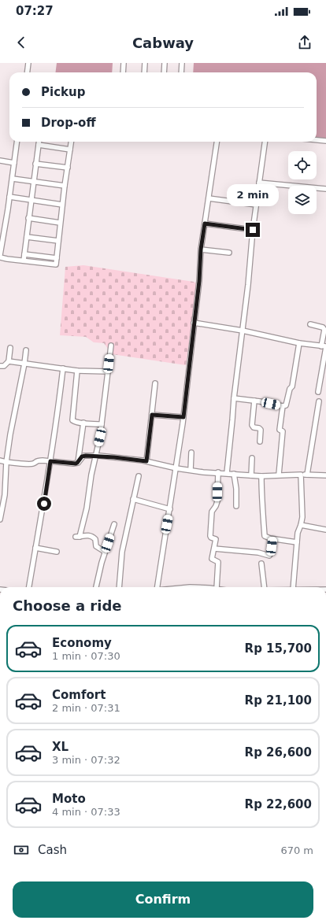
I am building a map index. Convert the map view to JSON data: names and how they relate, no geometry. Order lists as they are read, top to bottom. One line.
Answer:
{"page":{"status":"07:27","header":"Cabway","banner":["Pickup","Drop-off"],"bubble":"2 min","heading":"Choose a ride","list":[{"name":"Economy","note":"1 min · 07:30","value":"Rp 15,700"},{"name":"Comfort","note":"2 min · 07:31","value":"Rp 21,100"},{"name":"XL","note":"3 min · 07:32","value":"Rp 26,600"},{"name":"Moto","note":"4 min · 07:33","value":"Rp 22,600"}],"pay":["Cash","670 m"],"buttons":"Confirm"}}
